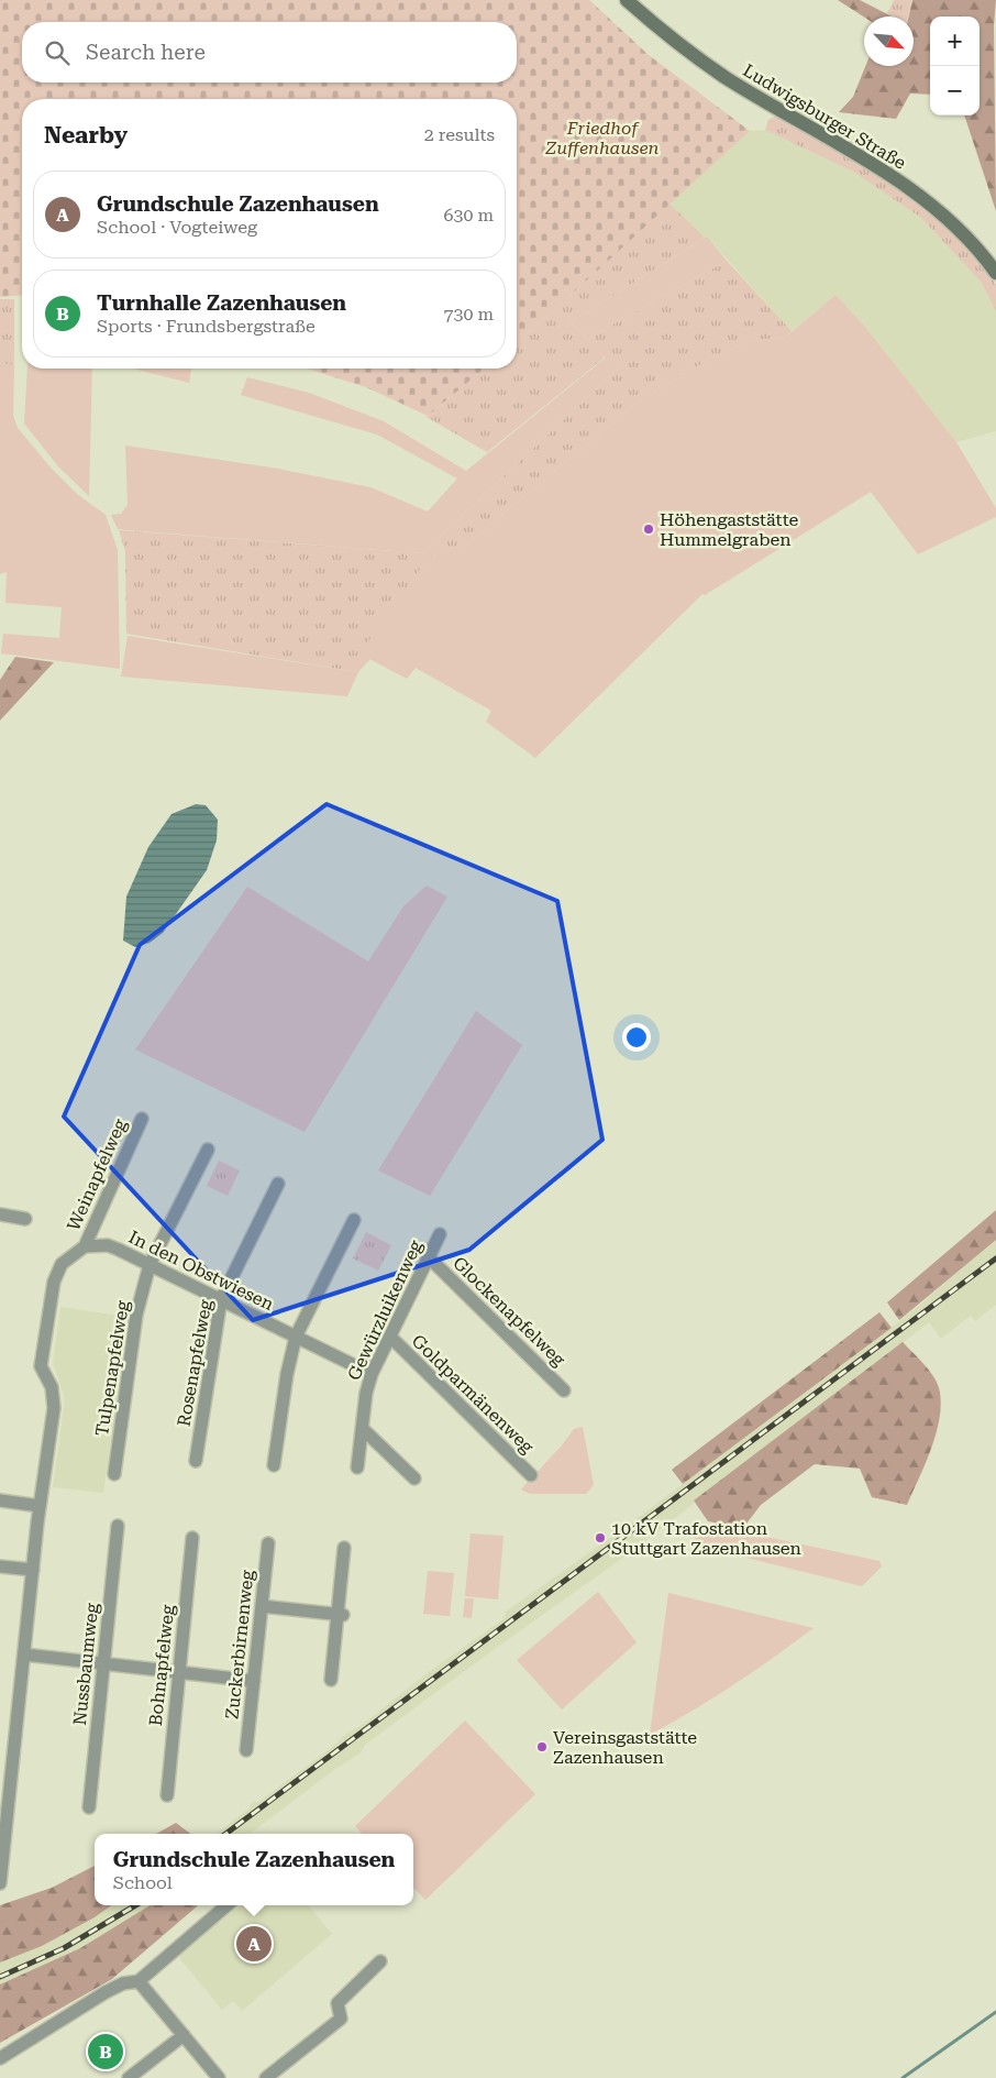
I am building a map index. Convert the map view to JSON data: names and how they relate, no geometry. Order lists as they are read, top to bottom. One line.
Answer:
{"streets":{"main road":["Ludwigsburger Straße"],"street":["Weinapfelweg","In den Obstwiesen","Gewürzluikenweg","Glockenapfelweg","Rosenapfelweg","Tulpenapfelweg","Goldparmänenweg","Zuckerbirnenweg","Nussbaumweg","Bohnapfelweg"]},"crossings":[["Weinapfelweg","In den Obstwiesen"],["In den Obstwiesen","Gewürzluikenweg"],["In den Obstwiesen","Rosenapfelweg"],["In den Obstwiesen","Tulpenapfelweg"],["Gewürzluikenweg","Glockenapfelweg"],["Gewürzluikenweg","Goldparmänenweg"]],"parks":["Friedhof Zuffenhausen"],"places":["Höhengaststätte Hummelgraben","10 kV Trafostation Stuttgart Zazenhausen","Vereinsgaststätte Zazenhausen"],"north":"bottom right","page":{"map_buttons":["+","−"],"search":"Search here","heading":["Nearby","2 results"],"list":[{"mark":"A","name":"Grundschule Zazenhausen","note":"School · Vogteiweg","value":"630 m"},{"mark":"B","name":"Turnhalle Zazenhausen","note":"Sports · Frundsbergstraße","value":"730 m"}],"popup":["Grundschule Zazenhausen","School"],"pins":["A","B"]}}
